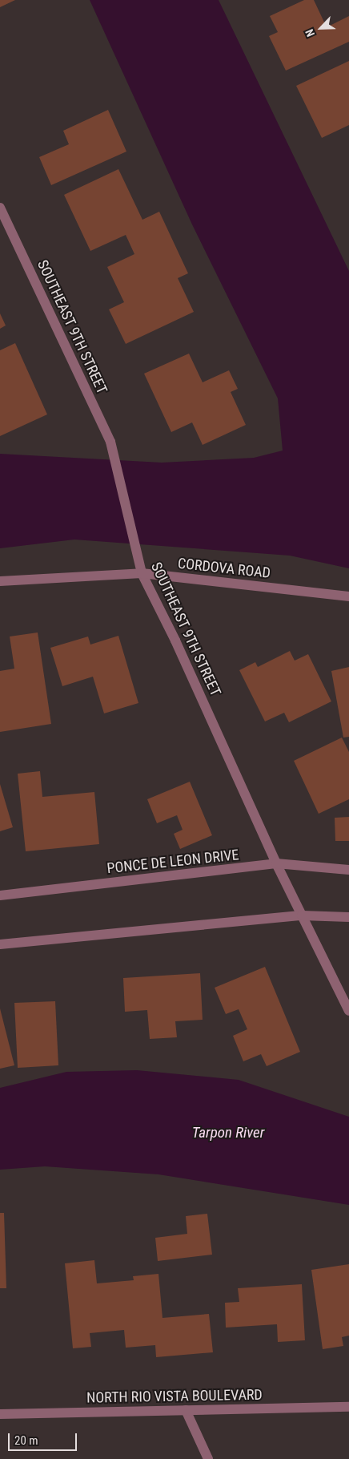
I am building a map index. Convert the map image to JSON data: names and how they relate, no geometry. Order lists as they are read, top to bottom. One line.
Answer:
{"streets":{"street":["SOUTHEAST 9TH STREET","CORDOVA ROAD","PONCE DE LEON DRIVE","NORTH RIO VISTA BOULEVARD"]},"crossings":[["SOUTHEAST 9TH STREET","CORDOVA ROAD"],["SOUTHEAST 9TH STREET","PONCE DE LEON DRIVE"]],"water":["Tarpon River"],"scale_bar":"20 m","north":"bottom left"}
